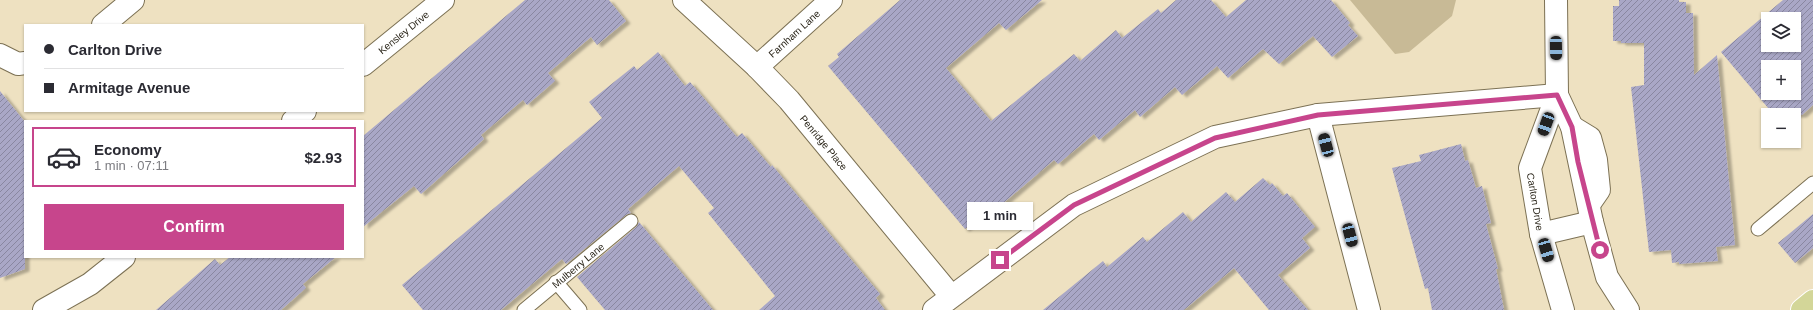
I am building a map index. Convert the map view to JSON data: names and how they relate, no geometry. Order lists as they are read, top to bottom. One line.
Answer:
{"streets":{"street":["Kensley Drive","Farnham Lane","Penridge Place","Carlton Drive"],"lane":["Mulberry Lane"]},"crossings":[["Farnham Lane","Penridge Place"]],"page":{"map_buttons":["+","−"],"banner":["Carlton Drive","Armitage Avenue"],"list":[{"name":"Economy","note":"1 min · 07:11","value":"$2.93"}],"buttons":"Confirm","bubble":"1 min"}}
